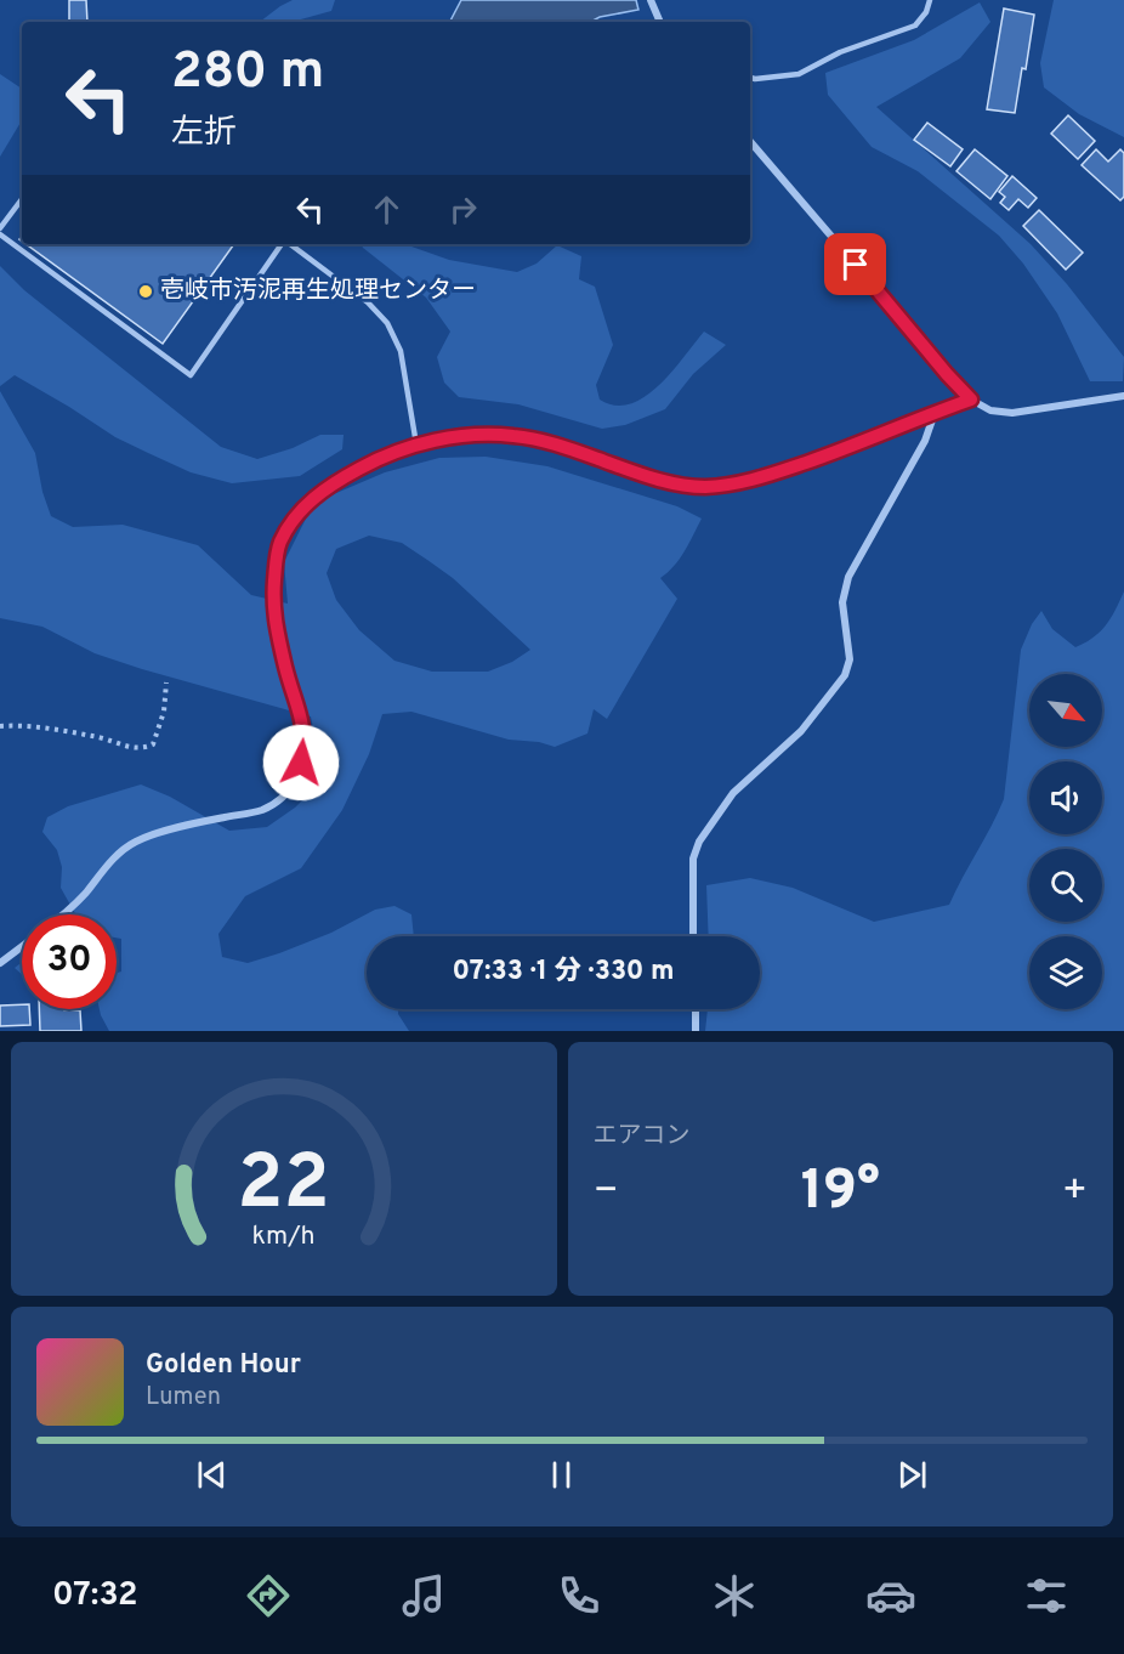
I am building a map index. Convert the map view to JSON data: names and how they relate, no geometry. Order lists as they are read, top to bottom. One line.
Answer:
{"places":["壱岐市汚泥再生処理センター"],"north":"bottom right","page":{"turn":["280 m","左折"],"limit":"30","trip":"07:33 · 1 分 · 330 m","tile":"エアコン","heat":["−","19°","+"],"song":["Golden Hour","Lumen"],"tabs":"07:32","gauge":["22","km/h"]}}
